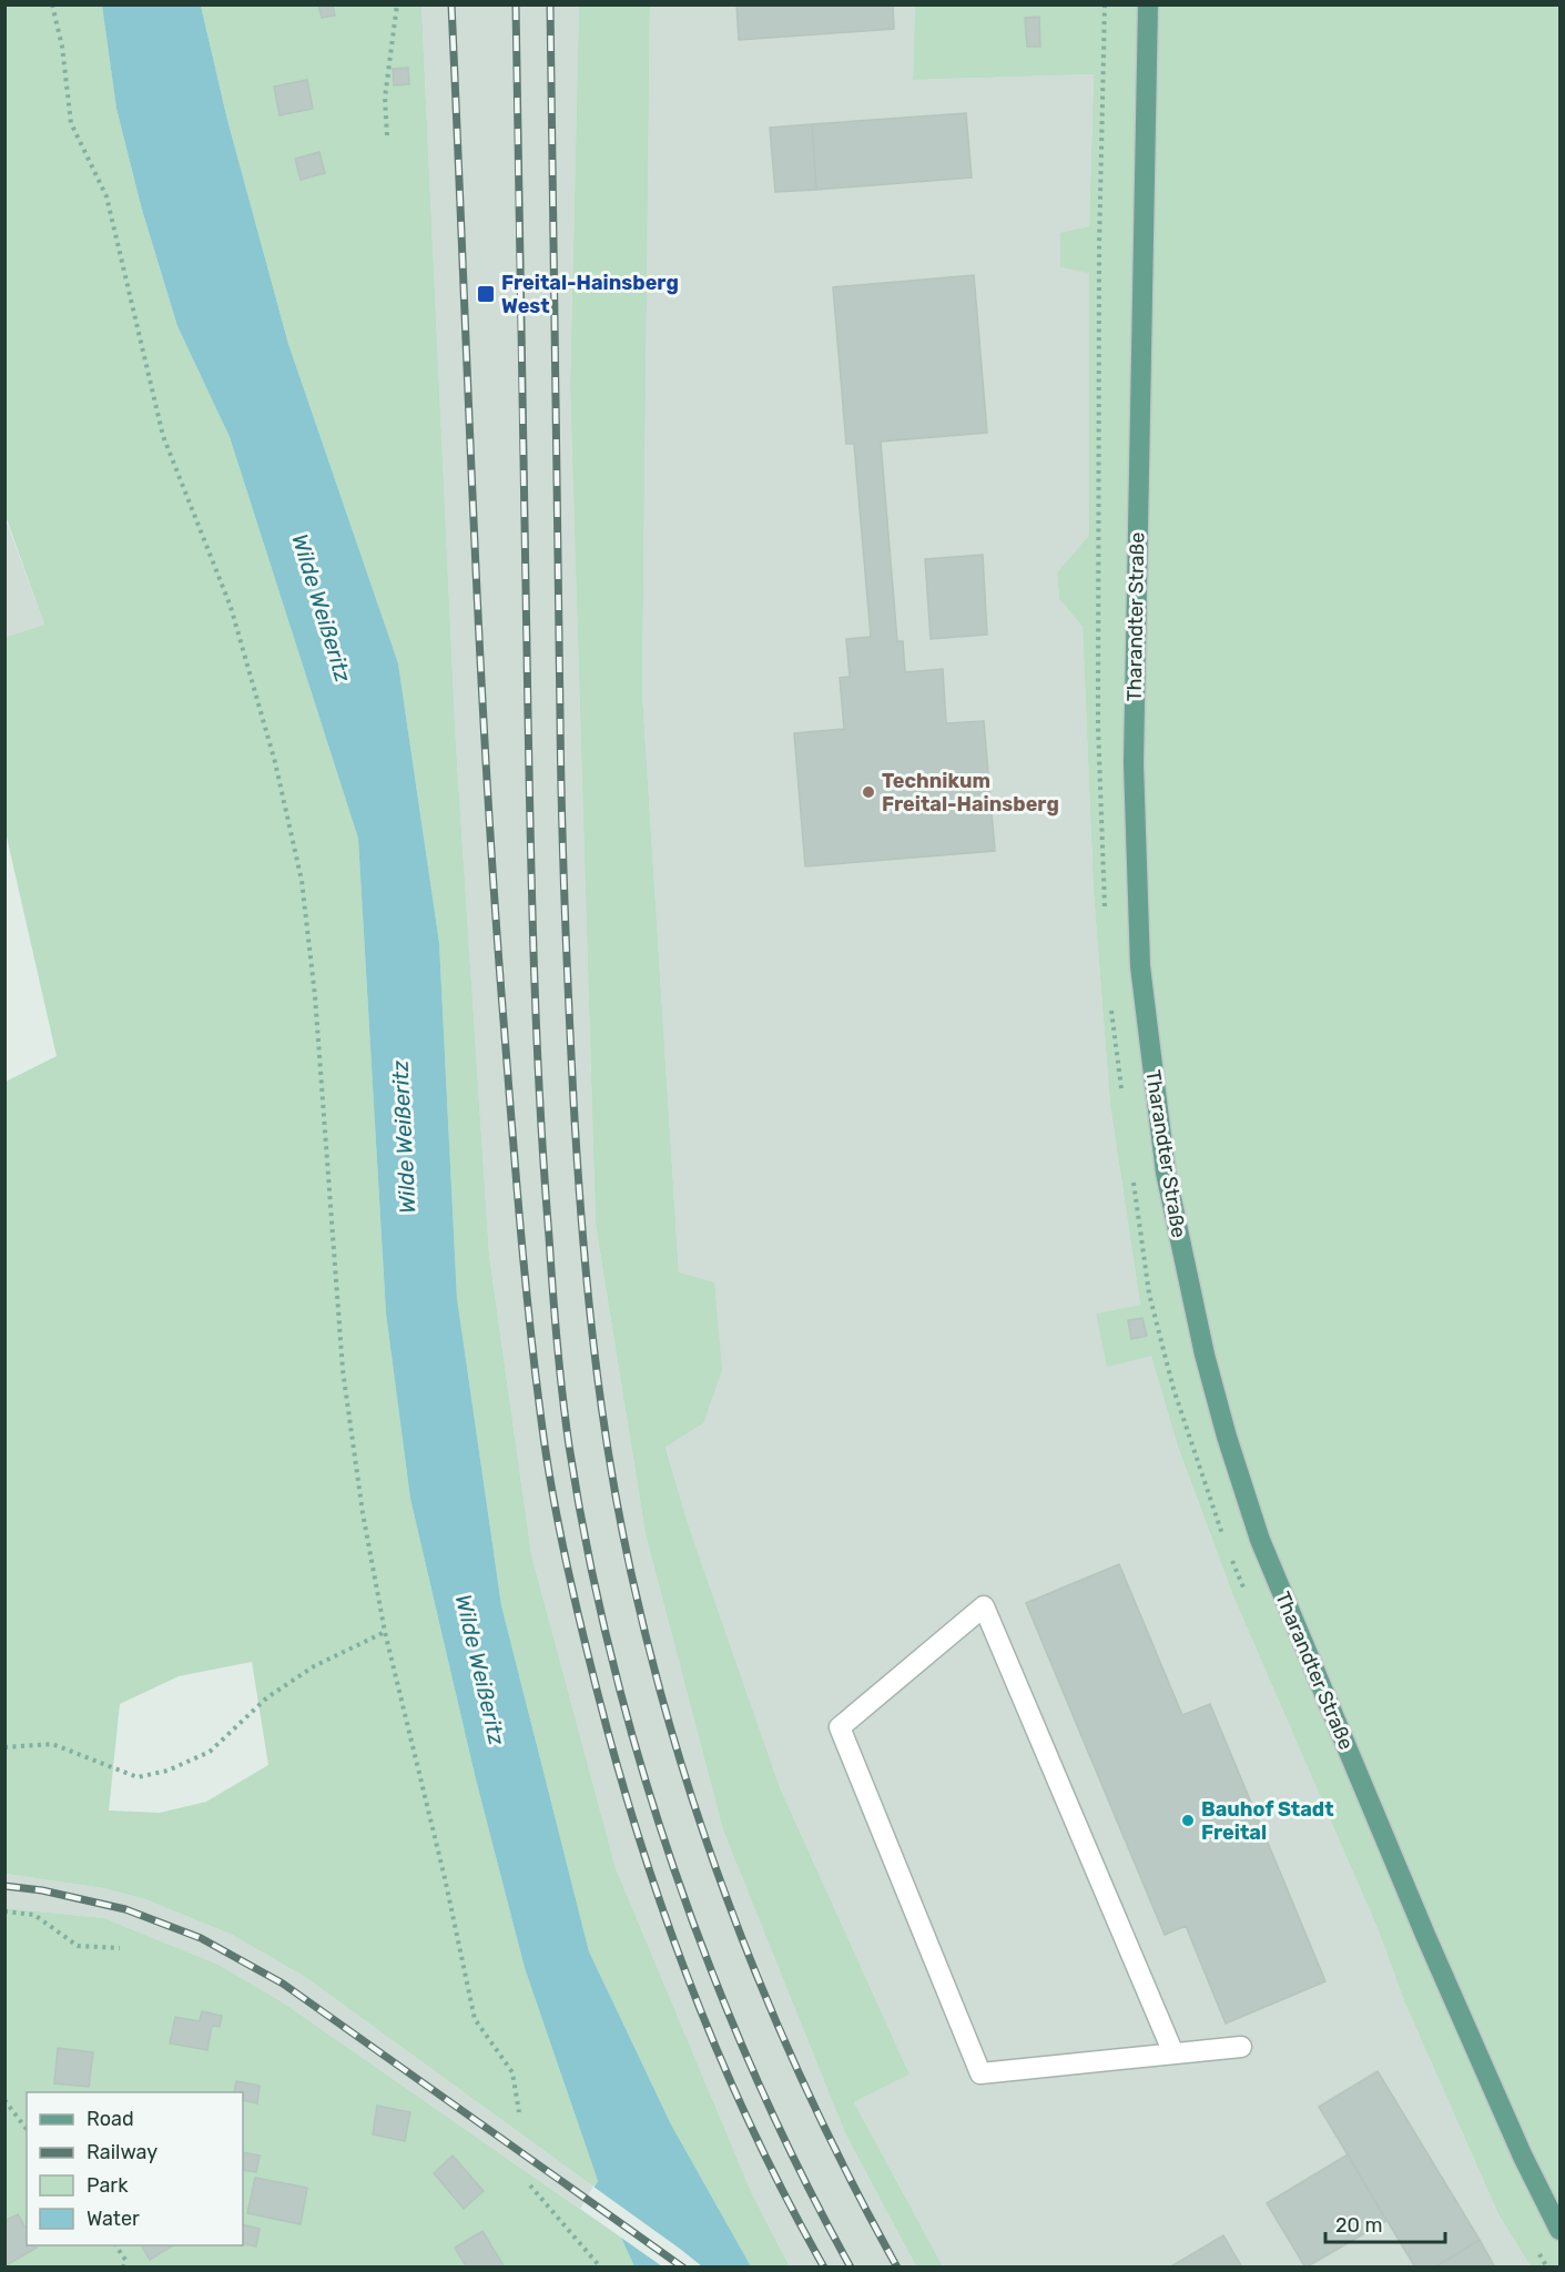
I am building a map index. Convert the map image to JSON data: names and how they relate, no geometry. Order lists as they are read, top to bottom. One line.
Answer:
{"streets":{"main road":["Tharandter Straße"]},"water":["Wilde Weißeritz"],"places":{"transit":["Freital-Hainsberg West"],"other":["Technikum Freital-Hainsberg","Bauhof Stadt Freital"]},"legend":["Road","Railway","Park","Water"],"scale_bar":"20 m"}
